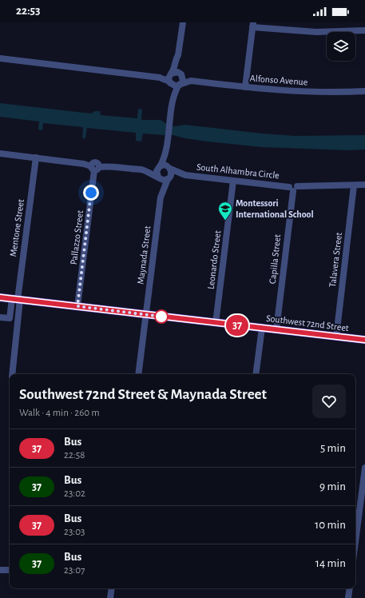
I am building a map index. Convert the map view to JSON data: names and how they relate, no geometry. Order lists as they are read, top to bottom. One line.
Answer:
{"streets":{"main road":["Southwest 72nd Street"],"street":["Alfonso Avenue","South Alhambra Circle","Mentone Street","Pallazzo Street","Maynada Street","Capilla Street","Leonardo Street","Talavera Street"]},"crossings":[["South Alhambra Circle","Maynada Street"],["South Alhambra Circle","Capilla Street"],["South Alhambra Circle","Leonardo Street"],["South Alhambra Circle","Talavera Street"],["Mentone Street","Southwest 72nd Street"],["Pallazzo Street","Southwest 72nd Street"],["Maynada Street","Southwest 72nd Street"],["Capilla Street","Southwest 72nd Street"],["Leonardo Street","Southwest 72nd Street"],["Talavera Street","Southwest 72nd Street"]],"places":{"school or university":["Montessori International School"]},"lines":["bus line 37"],"page":{"status":"22:53","on_map":"37","heading":["Southwest 72nd Street & Maynada Street","Walk · 4 min · 260 m"],"list":[{"mark":"37","name":"Bus","note":"22:58","value":"5 min"},{"mark":"37","name":"Bus","note":"23:02","value":"9 min"},{"mark":"37","name":"Bus","note":"23:03","value":"10 min"},{"mark":"37","name":"Bus","note":"23:07","value":"14 min"}]}}
